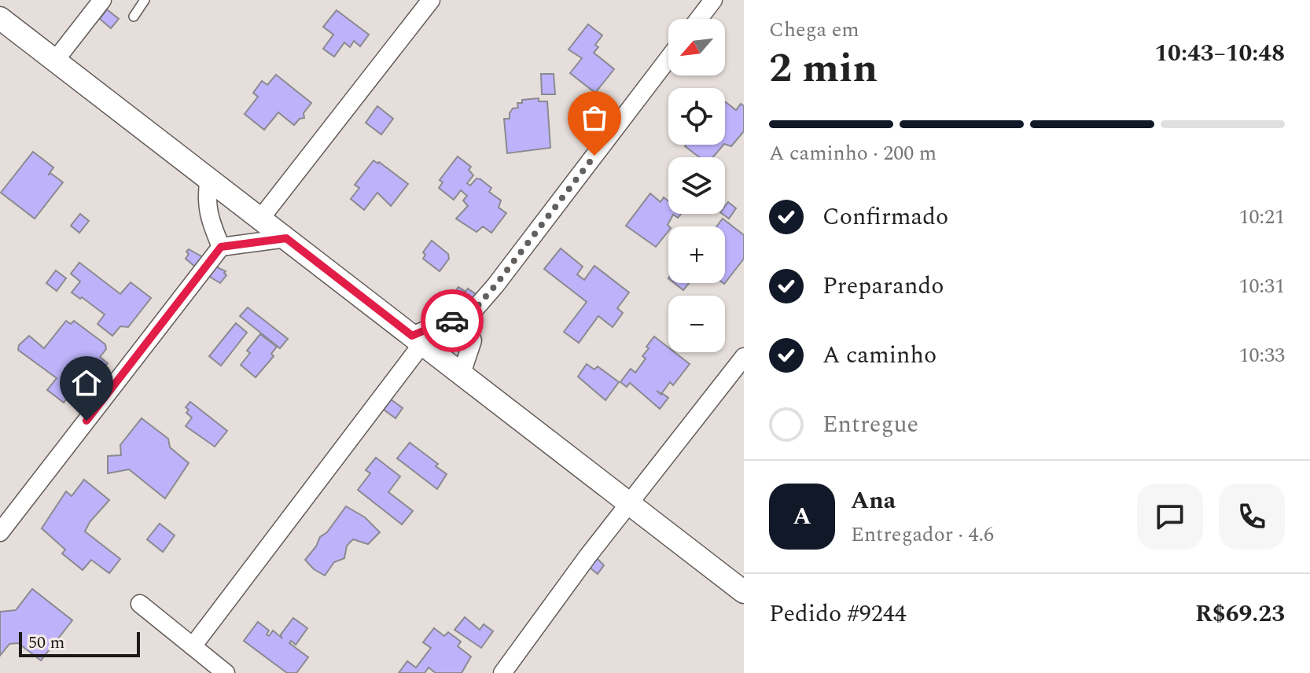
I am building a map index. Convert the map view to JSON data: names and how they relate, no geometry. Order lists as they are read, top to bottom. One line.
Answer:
{"scale_bar":"50 m","north":"bottom left","page":{"heading":["2 min","Chega em","10:43–10:48"],"panel":["Ana","Entregador · 4.6","Pedido #9244","R$69.23"],"map_buttons":["+","−"],"bar":"A caminho · 200 m","list":[["Confirmado","10:21"],["Preparando","10:31"],["A caminho","10:33"],"Entregue"],"round":"A","scale":"50 m"}}
